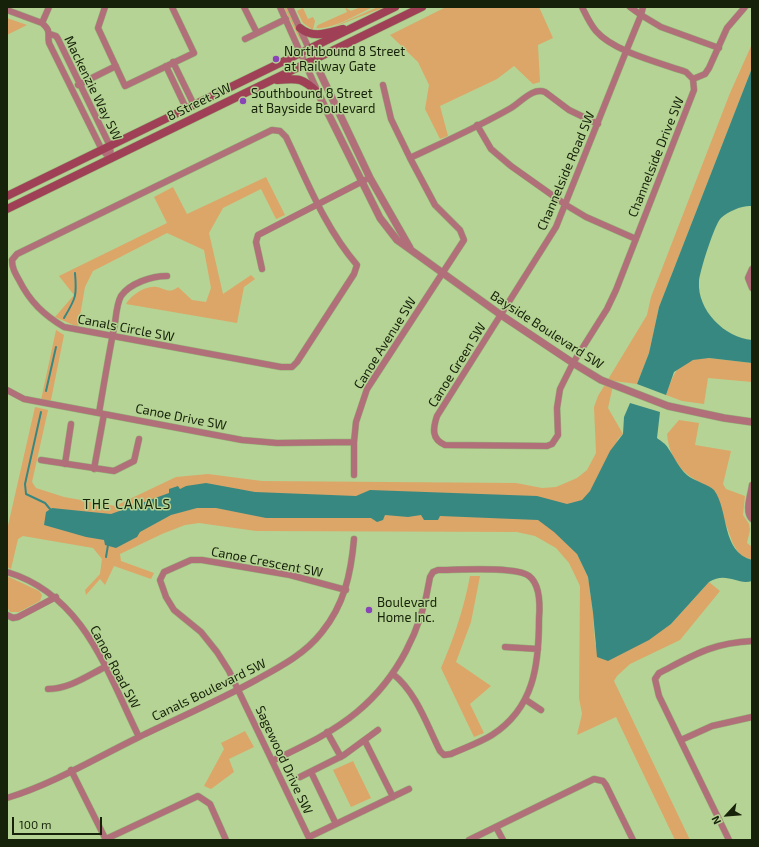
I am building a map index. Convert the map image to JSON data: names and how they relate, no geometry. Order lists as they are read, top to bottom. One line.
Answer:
{"streets":{"main road":["8 Street SW"],"street":["Mackenzie Way SW","Channelside Drive SW","Channelside Road SW","Canals Circle SW","Bayside Boulevard SW","Canoe Avenue SW","Canoe Green SW","Canoe Drive SW","Canoe Crescent SW","Canoe Road SW","Canals Boulevard SW","Sagewood Drive SW"]},"crossings":[["Mackenzie Way SW","8 Street SW"],["8 Street SW","Bayside Boulevard SW"],["Channelside Drive SW","Bayside Boulevard SW"],["Channelside Drive SW","Canoe Green SW"],["Channelside Road SW","Bayside Boulevard SW"],["Channelside Road SW","Canoe Green SW"],["Bayside Boulevard SW","Canoe Avenue SW"],["Bayside Boulevard SW","Canoe Green SW"],["Canoe Avenue SW","Canoe Drive SW"],["Canoe Crescent SW","Canals Boulevard SW"],["Canoe Crescent SW","Sagewood Drive SW"],["Canoe Road SW","Canals Boulevard SW"],["Canals Boulevard SW","Sagewood Drive SW"]],"districts":["THE CANALS"],"places":["Northbound 8 Street at Railway Gate","Southbound 8 Street at Bayside Boulevard","Boulevard Home Inc."],"scale_bar":"100 m","north":"bottom left"}
